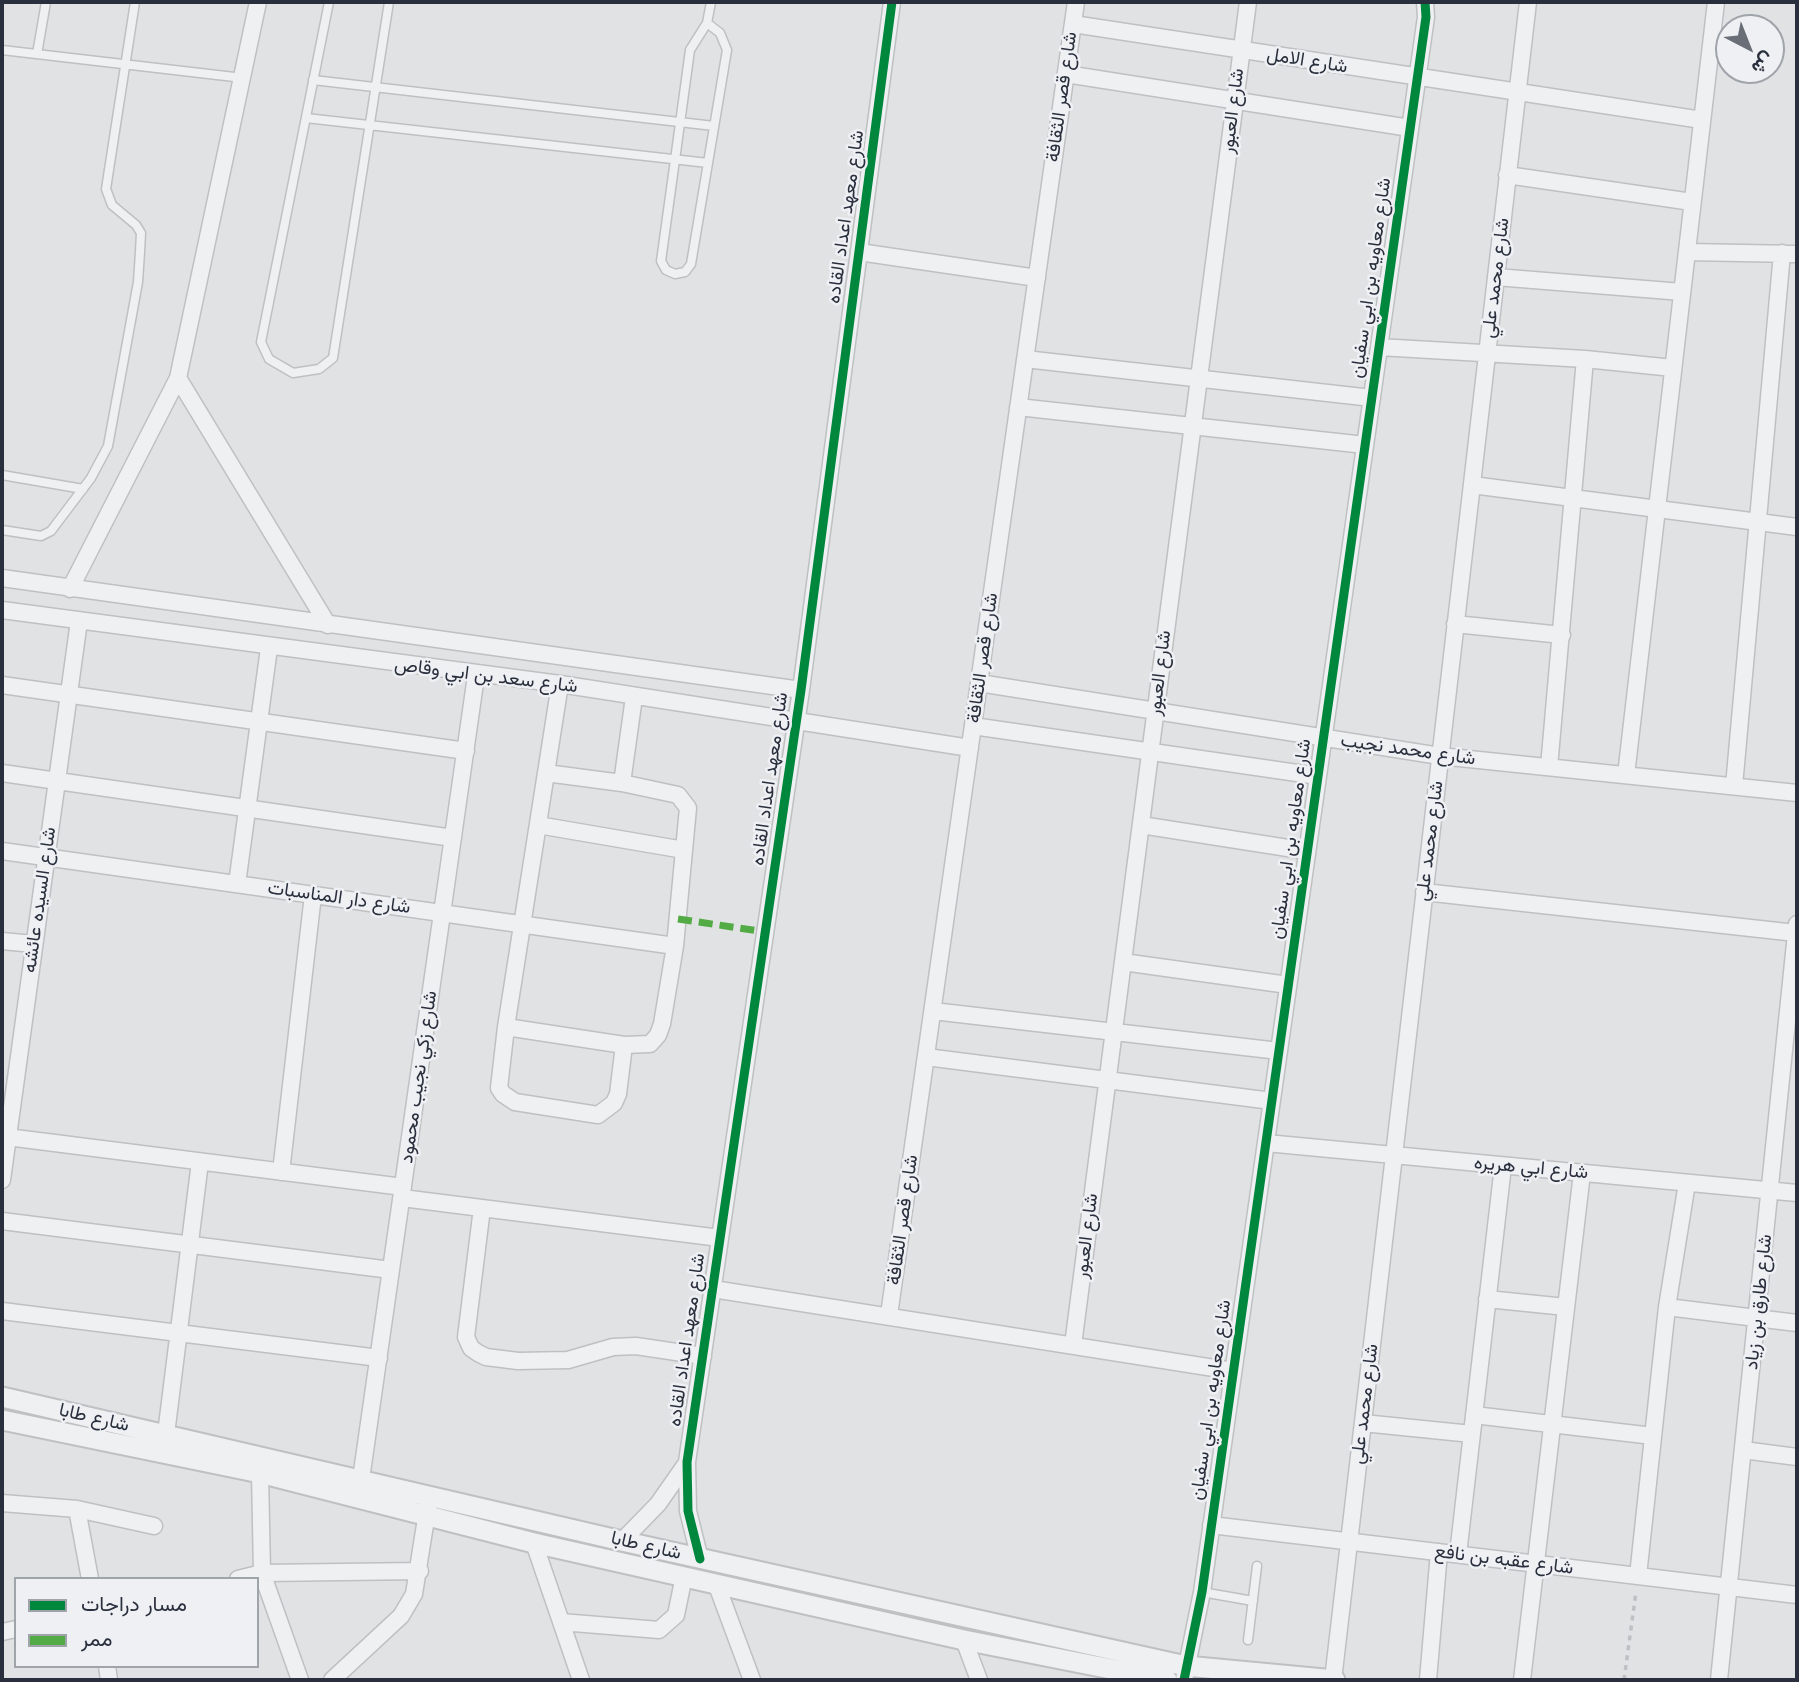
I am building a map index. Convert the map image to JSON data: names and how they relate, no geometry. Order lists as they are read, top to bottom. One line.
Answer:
{"streets":{"street":["شارع الامل","شارع قصر الثقافة","شارع العبور","شارع معهد اعداد القاده","شارع معاويه بن ابي سفيان","شارع محمد علي","شارع سعد بن ابي وقاص","شارع محمد نجيب","شارع دار المناسبات","شارع السيده عائشه","شارع زكي نجيب محمود","شارع ابي هريره","شارع طارق بن زياد","شارع طابا","شارع عقبه بن نافع"]},"crossings":[["شارع الامل","شارع قصر الثقافة"],["شارع الامل","شارع العبور"],["شارع الامل","شارع معاويه بن ابي سفيان"],["شارع الامل","شارع محمد علي"],["شارع قصر الثقافة","شارع سعد بن ابي وقاص"],["شارع قصر الثقافة","شارع محمد نجيب"],["شارع العبور","شارع محمد نجيب"],["شارع معهد اعداد القاده","شارع سعد بن ابي وقاص"],["شارع معهد اعداد القاده","شارع طابا"],["شارع معاويه بن ابي سفيان","شارع محمد نجيب"],["شارع معاويه بن ابي سفيان","شارع ابي هريره"],["شارع معاويه بن ابي سفيان","شارع طابا"],["شارع معاويه بن ابي سفيان","شارع عقبه بن نافع"],["شارع محمد علي","شارع محمد نجيب"],["شارع محمد علي","شارع ابي هريره"],["شارع محمد علي","شارع طابا"],["شارع محمد علي","شارع عقبه بن نافع"],["شارع سعد بن ابي وقاص","شارع السيده عائشه"],["شارع سعد بن ابي وقاص","شارع زكي نجيب محمود"],["شارع دار المناسبات","شارع السيده عائشه"],["شارع دار المناسبات","شارع زكي نجيب محمود"],["شارع زكي نجيب محمود","شارع طابا"],["شارع ابي هريره","شارع طارق بن زياد"],["شارع طارق بن زياد","شارع عقبه بن نافع"]],"legend":["مسار دراجات","ممر"],"north":"bottom right"}
